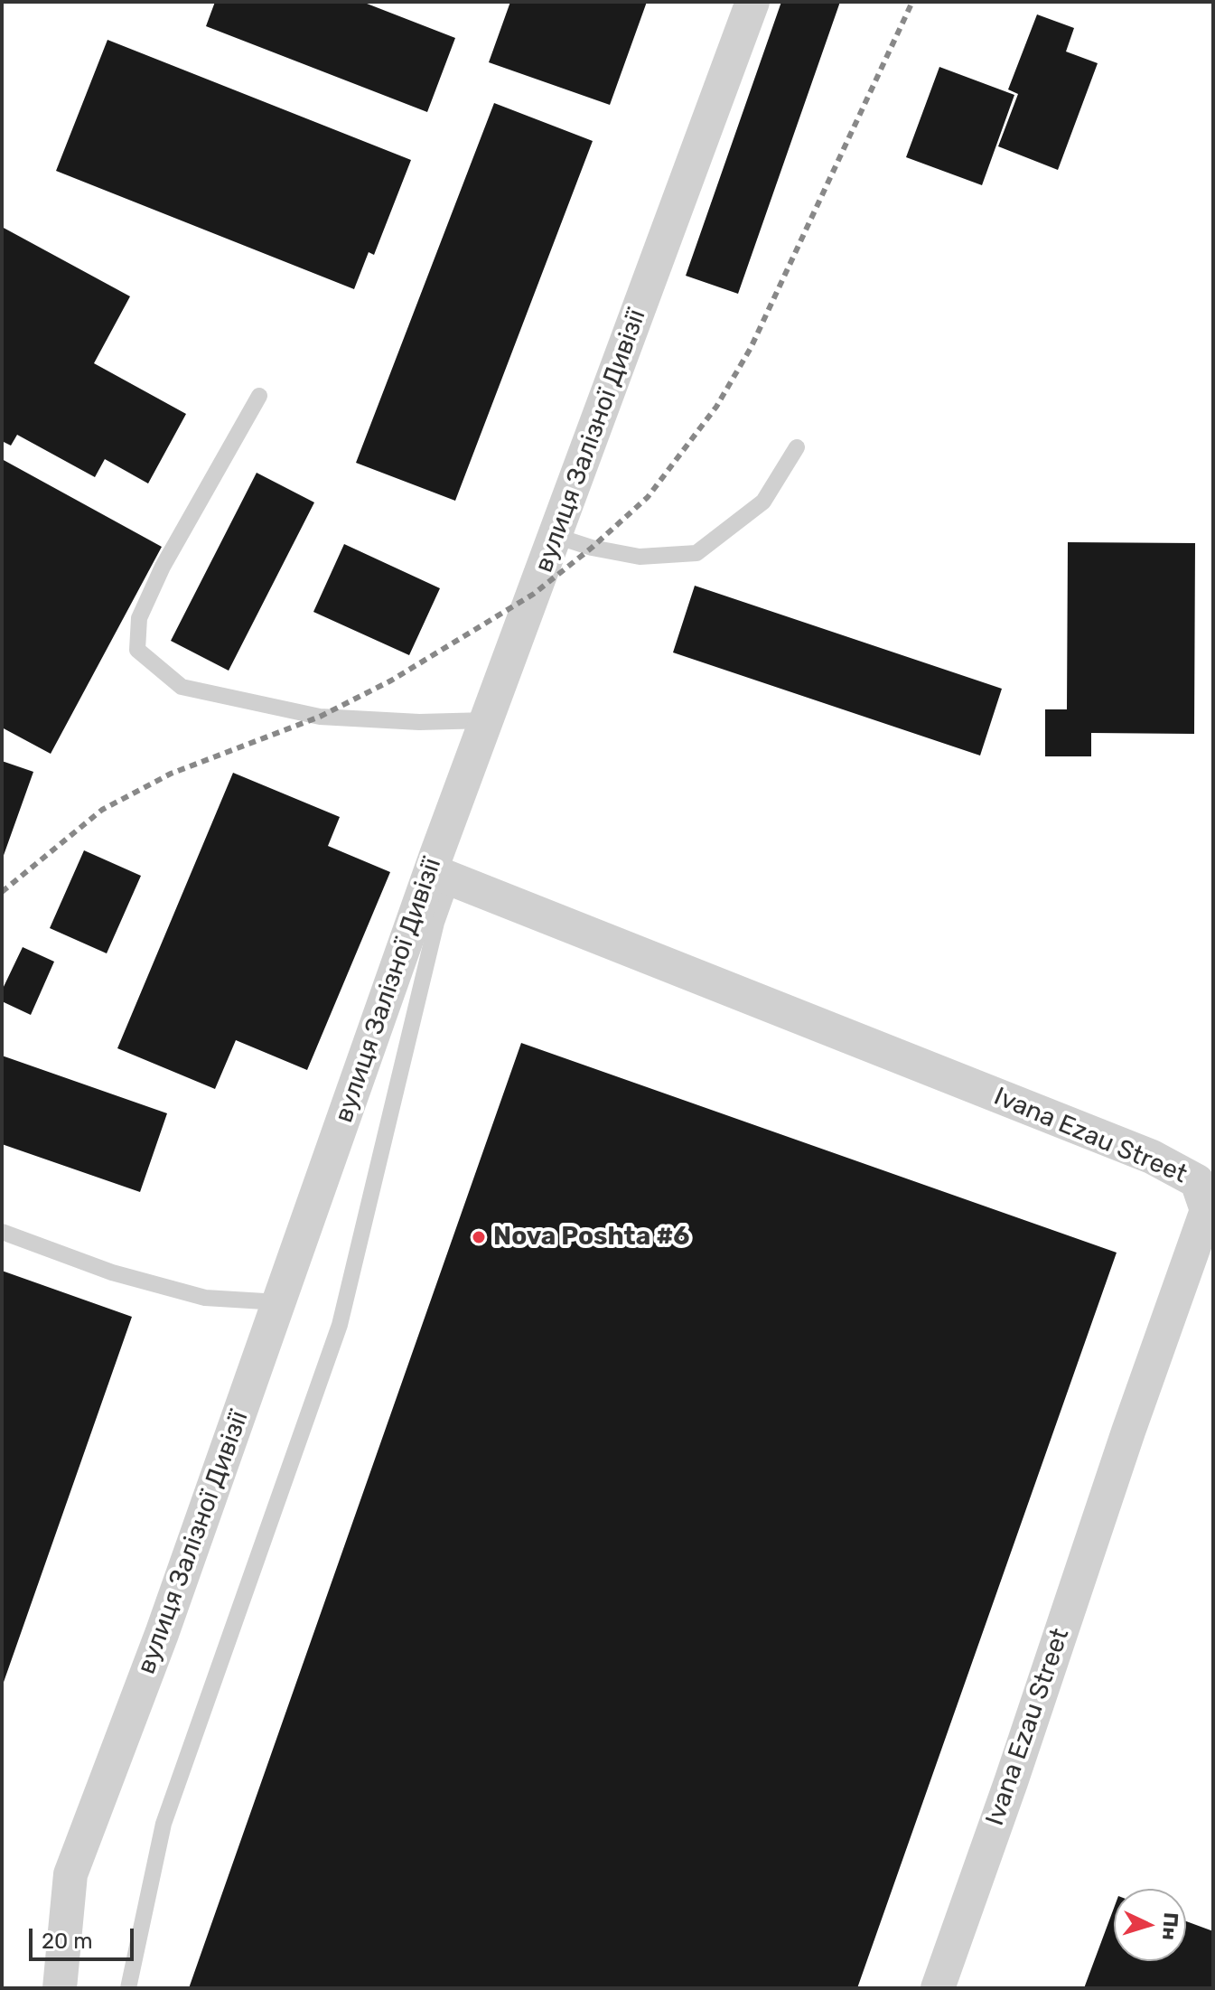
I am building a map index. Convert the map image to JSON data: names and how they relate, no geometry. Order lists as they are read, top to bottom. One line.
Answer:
{"streets":{"street":["вулиця Залізної Дивізії","Ivana Ezau Street"]},"crossings":[["вулиця Залізної Дивізії","Ivana Ezau Street"]],"places":["Nova Poshta #6"],"scale_bar":"20 m","north":"right"}
